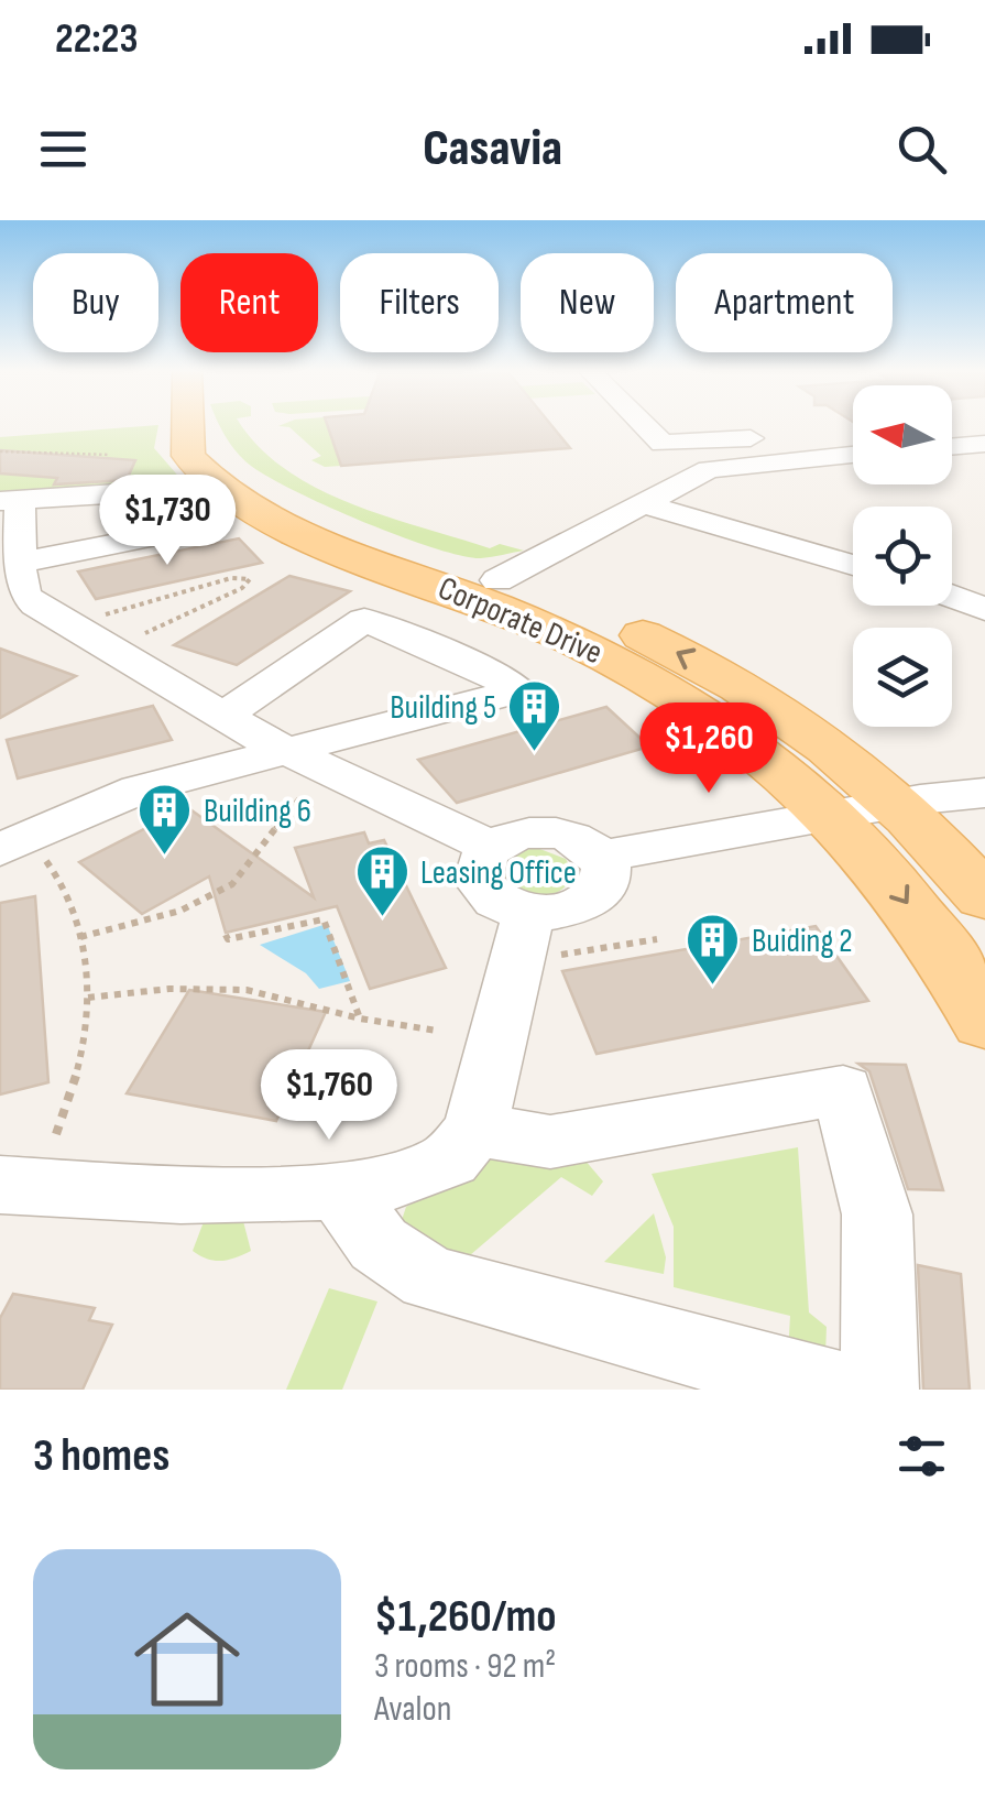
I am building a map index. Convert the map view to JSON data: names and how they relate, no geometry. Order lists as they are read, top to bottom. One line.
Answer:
{"streets":{"main road":["Corporate Drive"]},"places":{"building":["Building 5","Building 6","Leasing Office","Buiding 2"]},"north":"left","page":{"status":"22:23","header":"Casavia","chip":["Buy","Rent","Filters","New","Apartment"],"price":["$1,730","$1,260","$1,760"],"heading":"3 homes","list":[{"name":"$1,260/mo","note":"3 rooms · 92 m² · Avalon"}]}}
